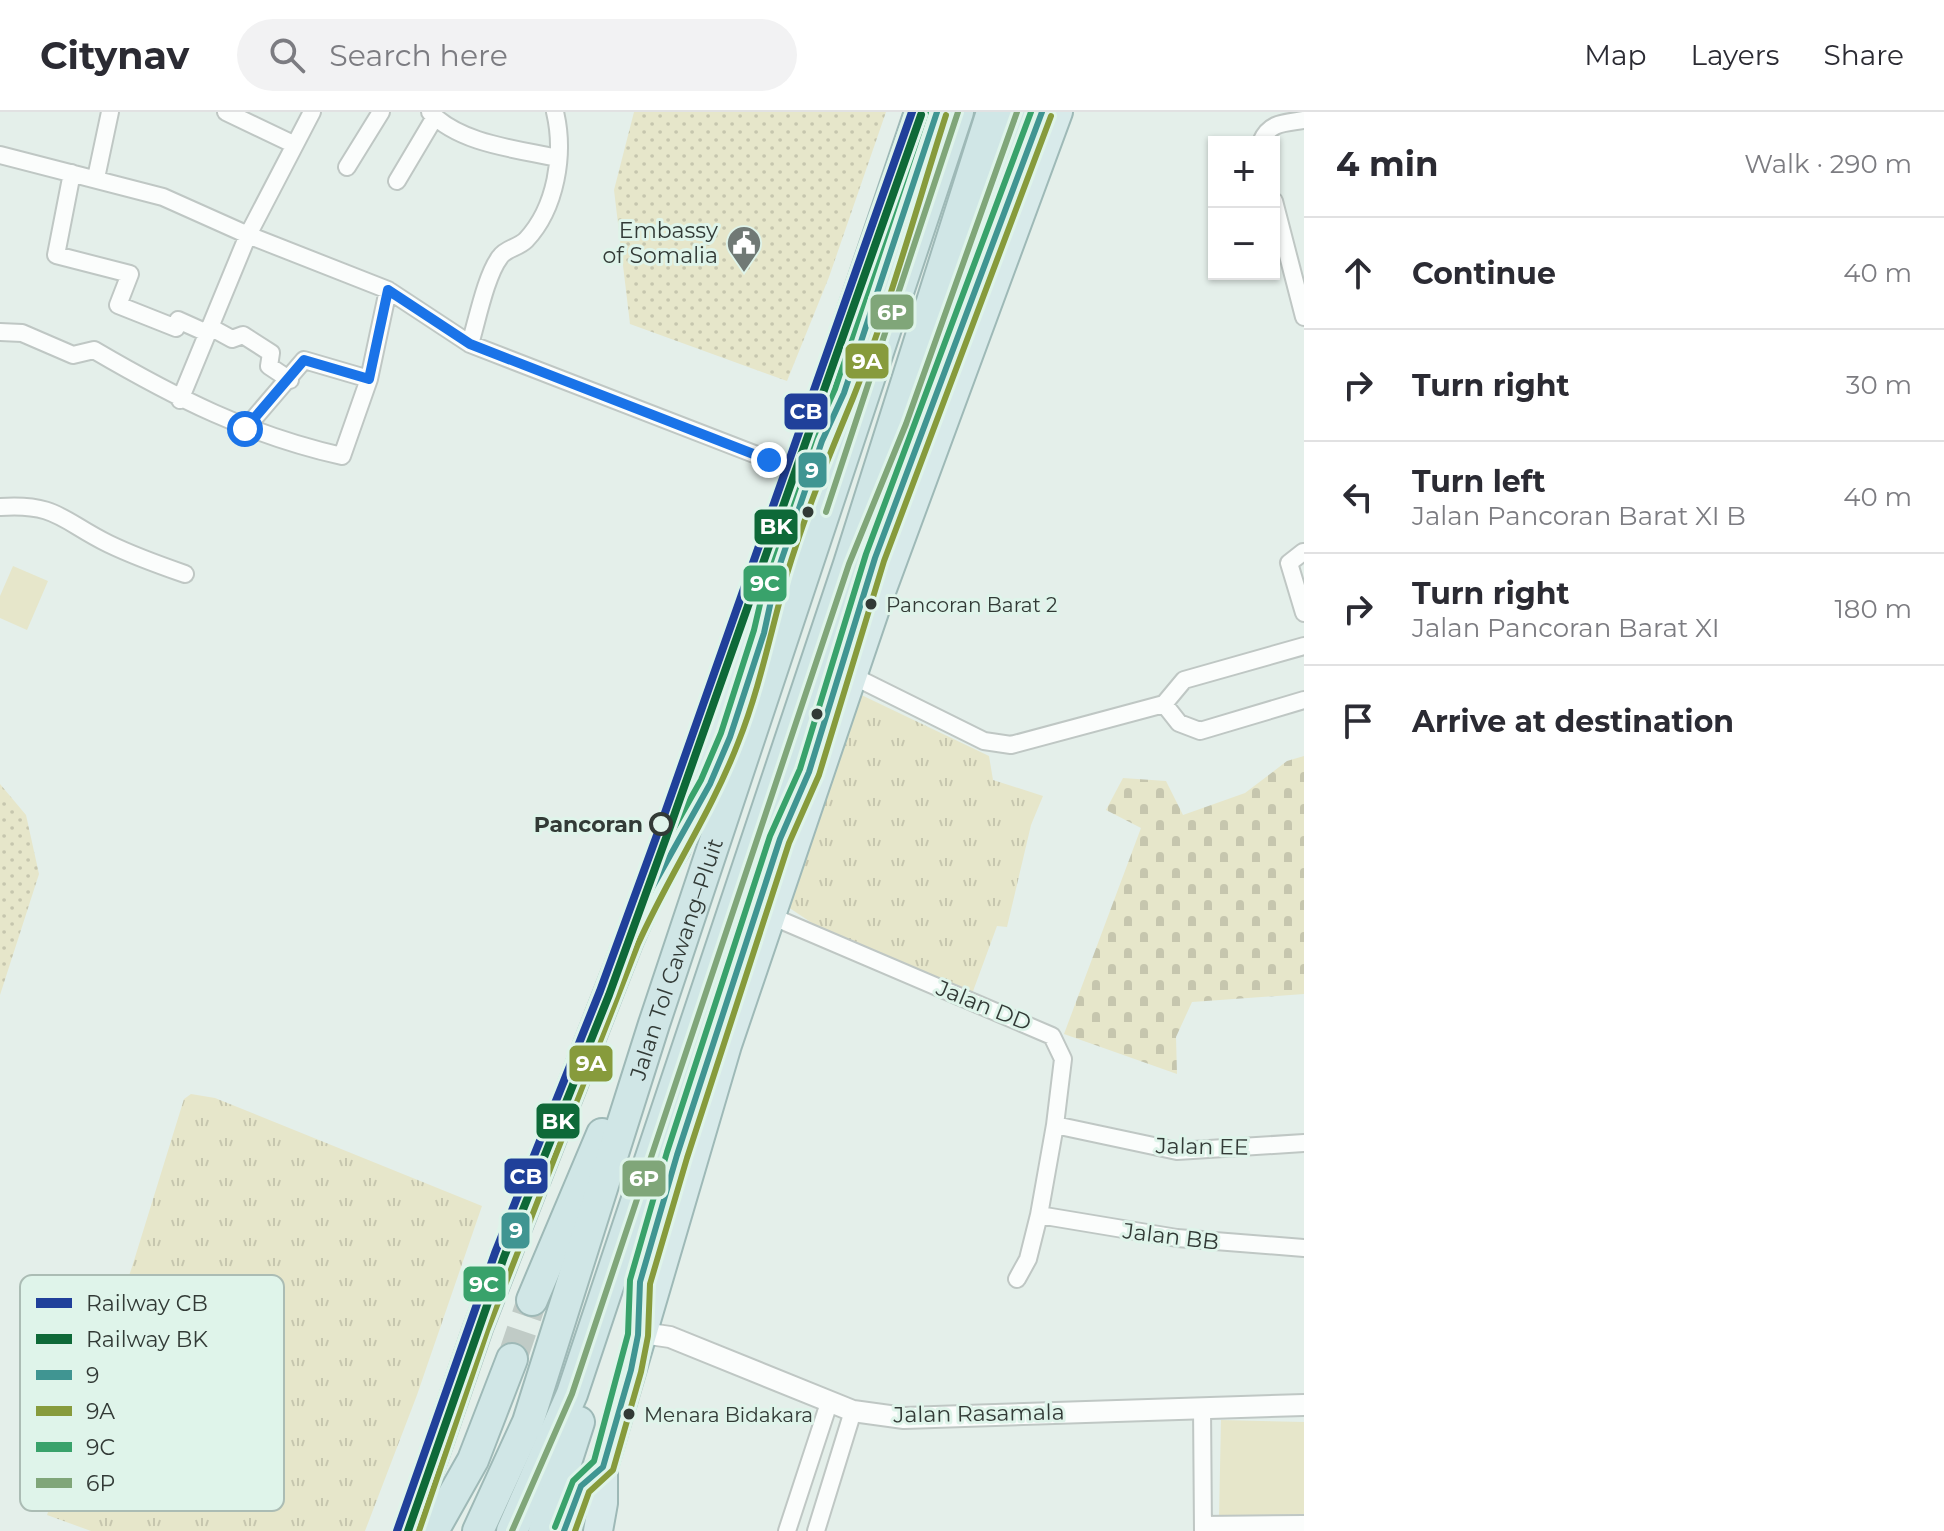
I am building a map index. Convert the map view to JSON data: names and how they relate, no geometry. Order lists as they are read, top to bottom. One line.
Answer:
{"streets":{"highway":["Jalan Tol Cawang–Pluit"],"street":["Jalan DD","Jalan EE","Jalan BB","Jalan Rasamala"]},"crossings":[["Jalan DD","Jalan EE"],["Jalan DD","Jalan BB"]],"places":{"public building":["Embassy of Somalia"],"other":["Pancoran Barat 2","Pancoran","Menara Bidakara"]},"lines":["rail line CB","transit line 9","transit line 9C","transit line 6P","rail line BK","transit line 9A"],"legend":["Railway CB","Railway BK","9","9A","9C","6P"],"page":{"header":"Citynav","search":"Search here","nav":["Map","Layers","Share"],"heading":["4 min","Walk · 290 m"],"map_buttons":["+","−"],"list":[["Continue","40 m"],["Turn right","30 m"],["Turn left","Jalan Pancoran Barat XI B","40 m"],["Turn right","Jalan Pancoran Barat XI","180 m"],"Arrive at destination"]}}
